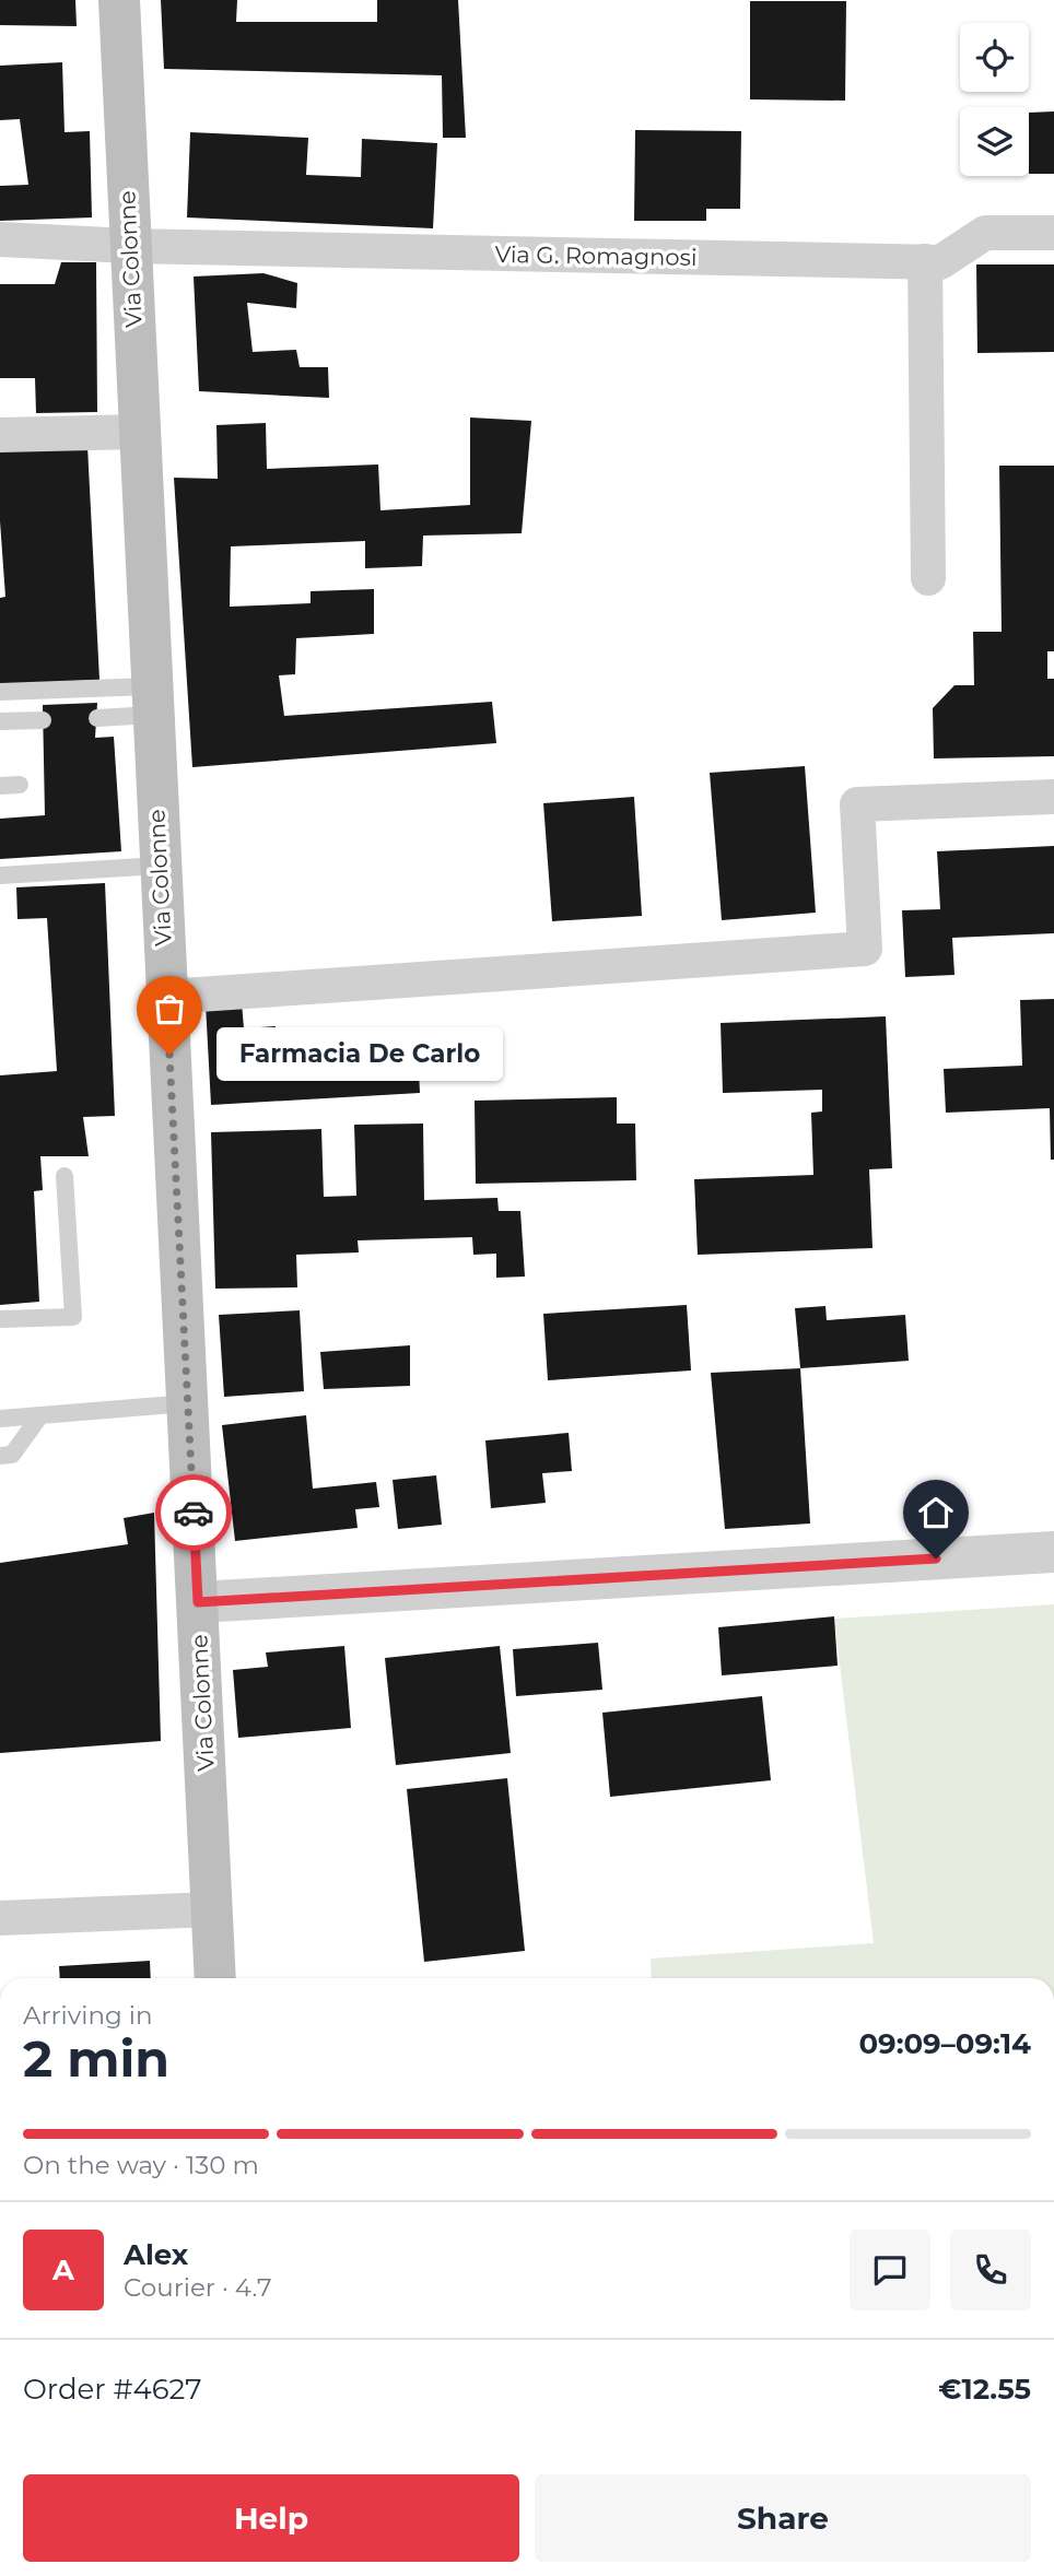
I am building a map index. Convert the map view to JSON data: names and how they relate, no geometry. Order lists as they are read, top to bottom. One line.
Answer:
{"streets":{"main road":["Via Colonne"],"street":["Via G. Romagnosi"]},"crossings":[["Via G. Romagnosi","Via Colonne"]],"places":["Farmacia De Carlo"],"page":{"bubble":"Farmacia De Carlo","heading":["2 min","Arriving in","09:09–09:14"],"panel":["Alex","Courier · 4.7","Order #4627","€12.55"],"bar":"On the way · 130 m","round":"A","buttons":["Help","Share"]}}
